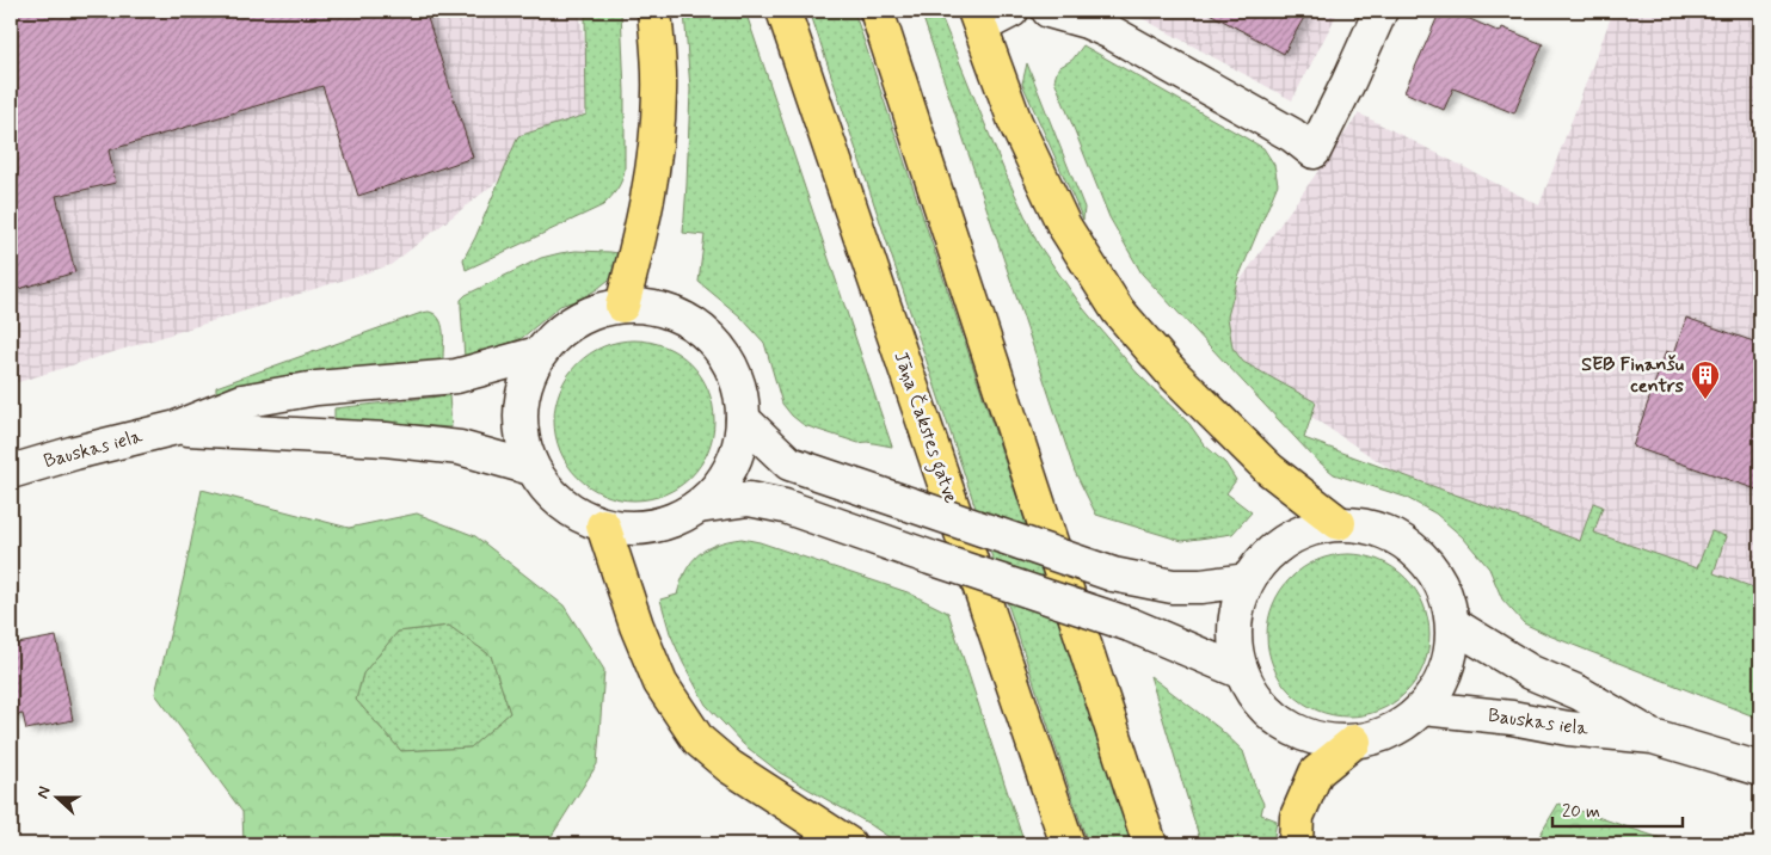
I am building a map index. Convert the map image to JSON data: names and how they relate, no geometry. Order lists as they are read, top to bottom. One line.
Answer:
{"streets":{"highway":["Jāņa Čakstes gatve"],"main road":["Bauskas iela"]},"places":{"building":["SEB Finanšu centrs"]},"scale_bar":"20 m","north":"left"}
